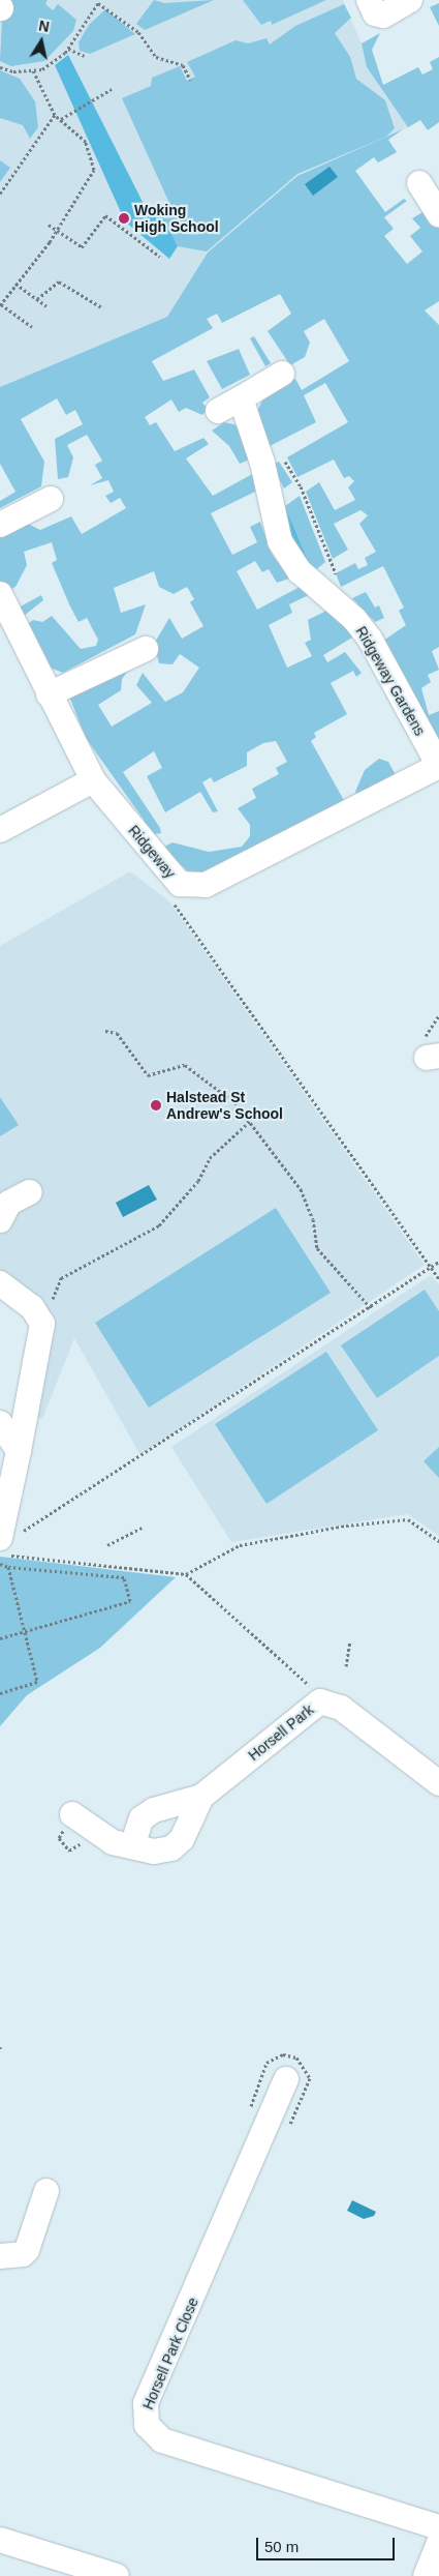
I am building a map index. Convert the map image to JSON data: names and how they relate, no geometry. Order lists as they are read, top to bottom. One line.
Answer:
{"streets":{"street":["Ridgeway Gardens","Ridgeway","Horsell Park","Horsell Park Close"]},"crossings":[["Ridgeway Gardens","Ridgeway"]],"places":["Woking High School","Halstead St Andrew's School"],"scale_bar":"50 m","north":"top"}
